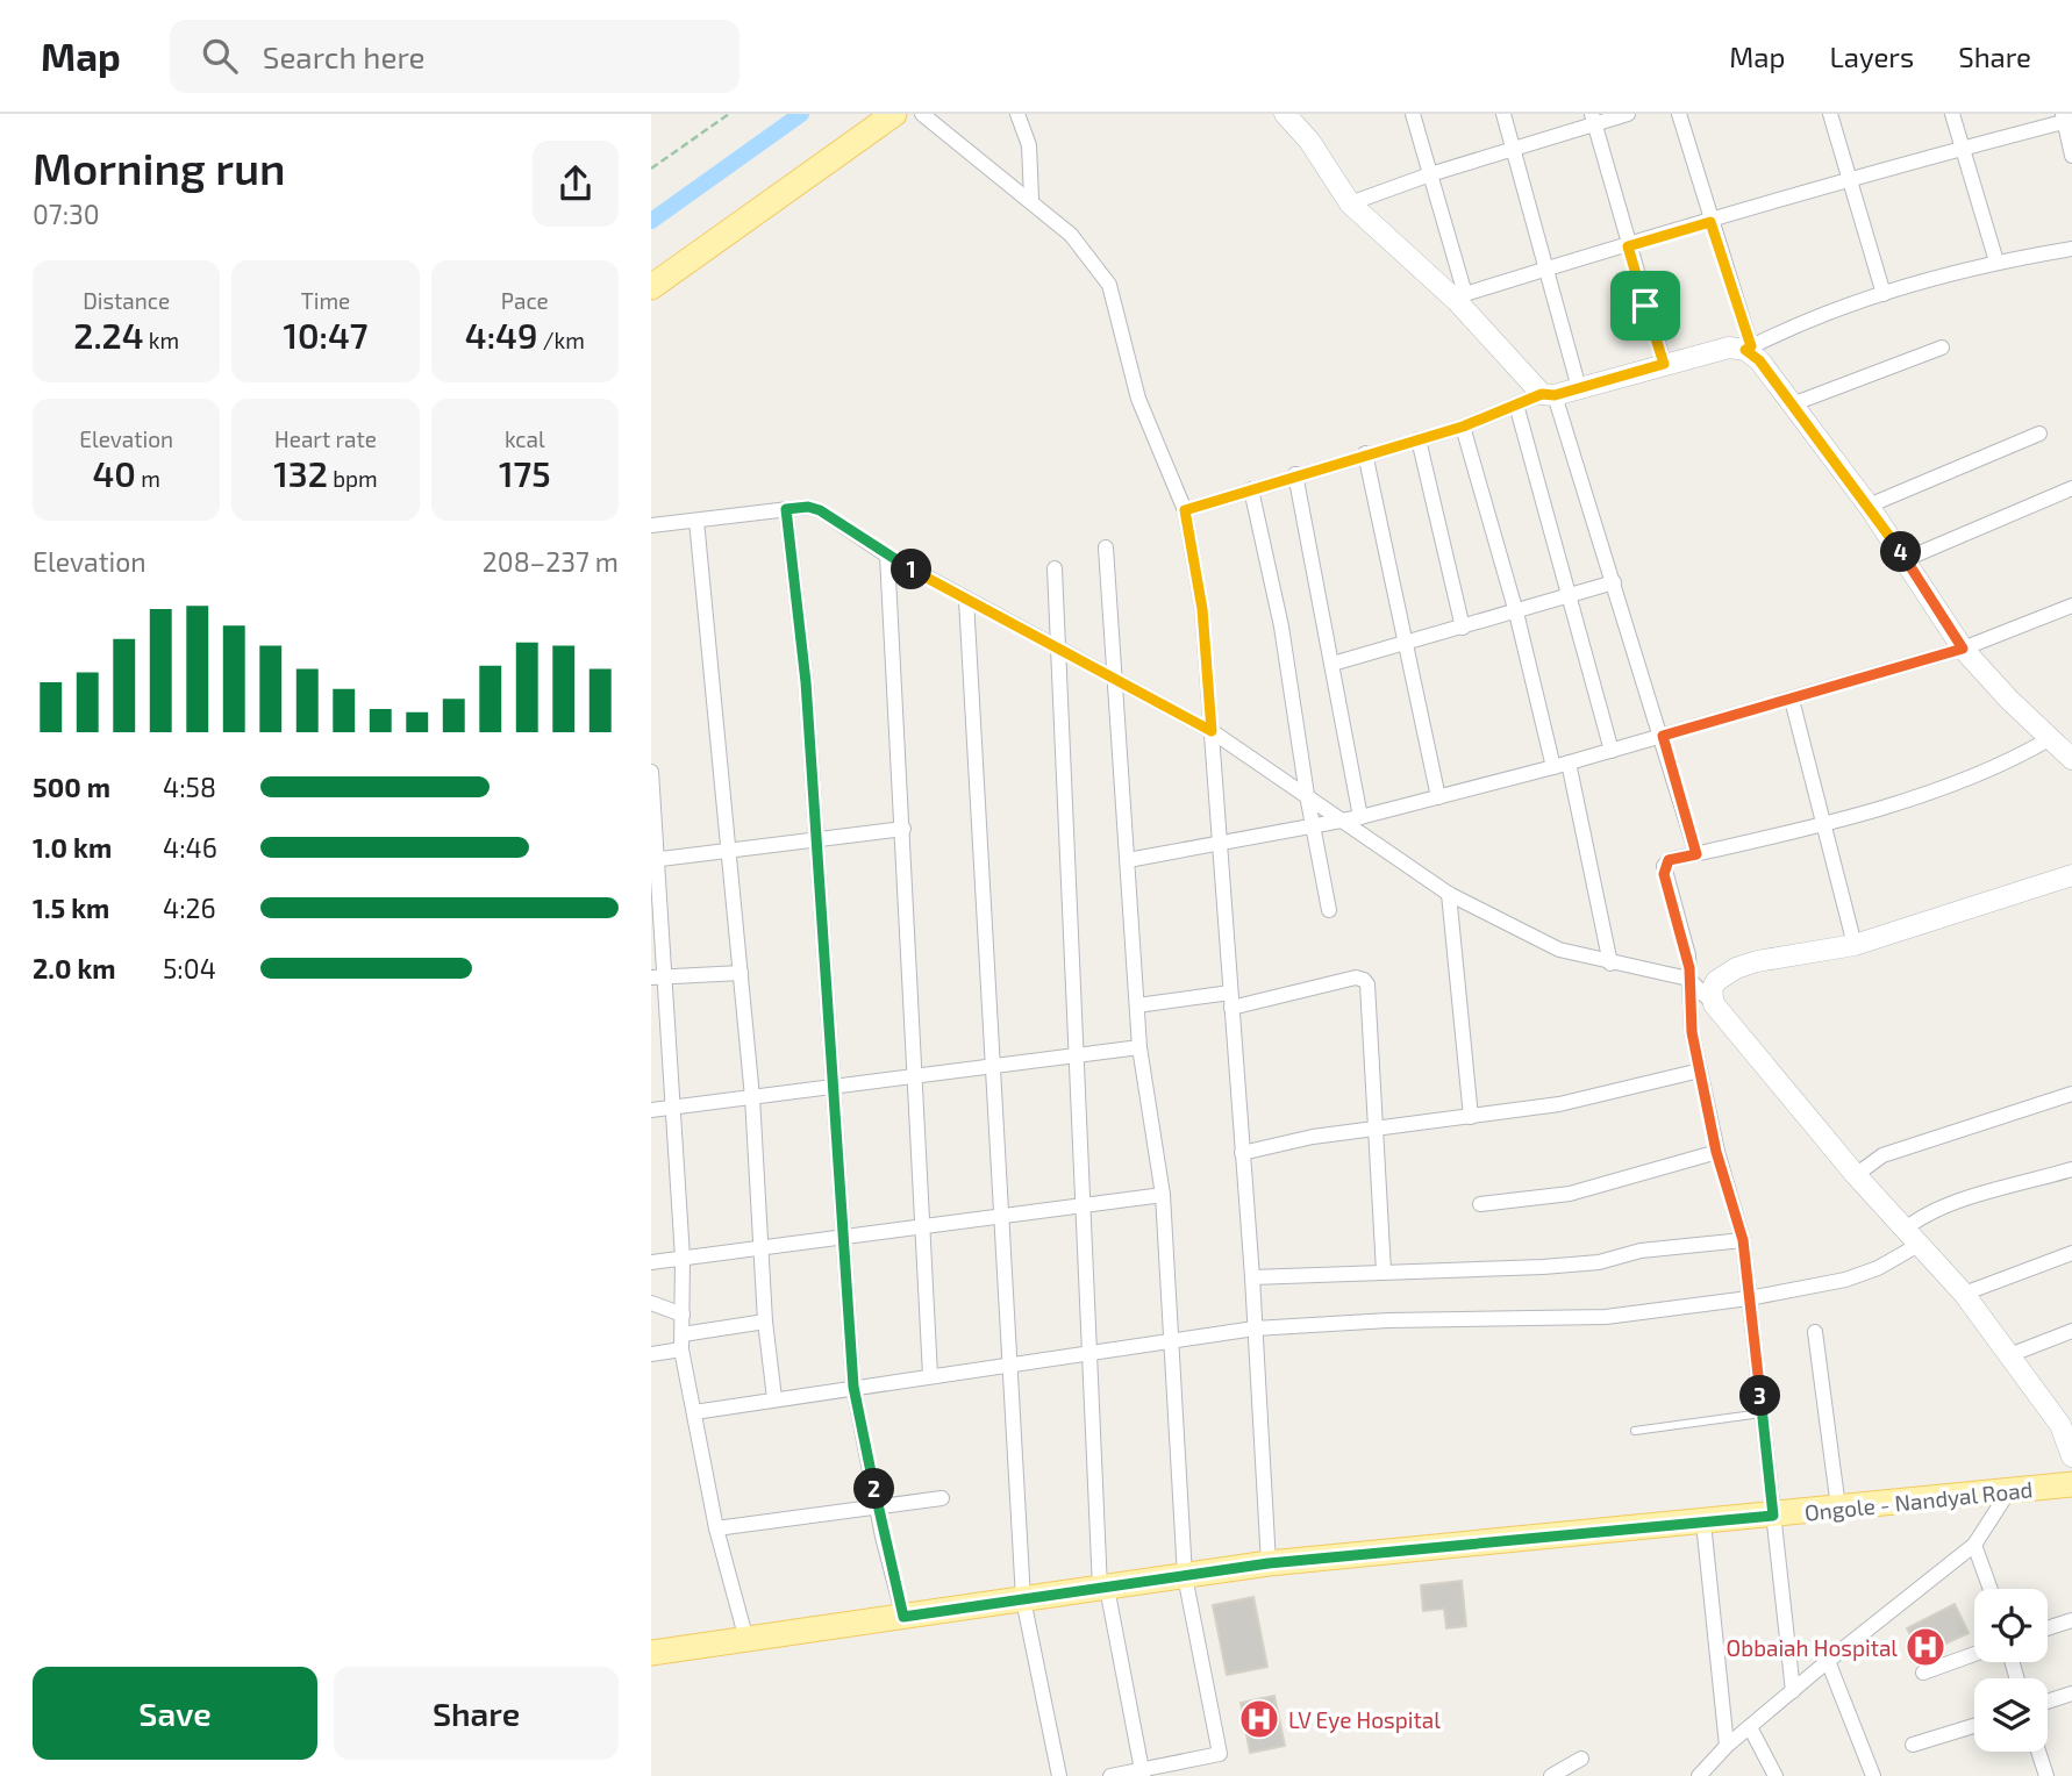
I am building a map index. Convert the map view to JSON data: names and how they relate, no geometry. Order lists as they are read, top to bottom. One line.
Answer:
{"streets":{"main road":["Ongole - Nandyal Road"]},"places":{"hospital":["Obbaiah Hospital","LV Eye Hospital"]},"page":{"header":"Map","search":"Search here","nav":["Map","Layers","Share"],"heading":["Morning run","07:30"],"stats":[["Distance","2.24 km"],["Time","10:47"],["Pace","4:49 /km"],["Elevation","40 m"],["Heart rate","132 bpm"],["kcal","175"]],"chart":["Elevation","208–237 m"],"pins":["4","1","3","2"],"list":[{"name":"500 m","note":"4:58"},{"name":"1.0 km","note":"4:46"},{"name":"1.5 km","note":"4:26"},{"name":"2.0 km","note":"5:04"}],"buttons":["Save","Share"]}}
